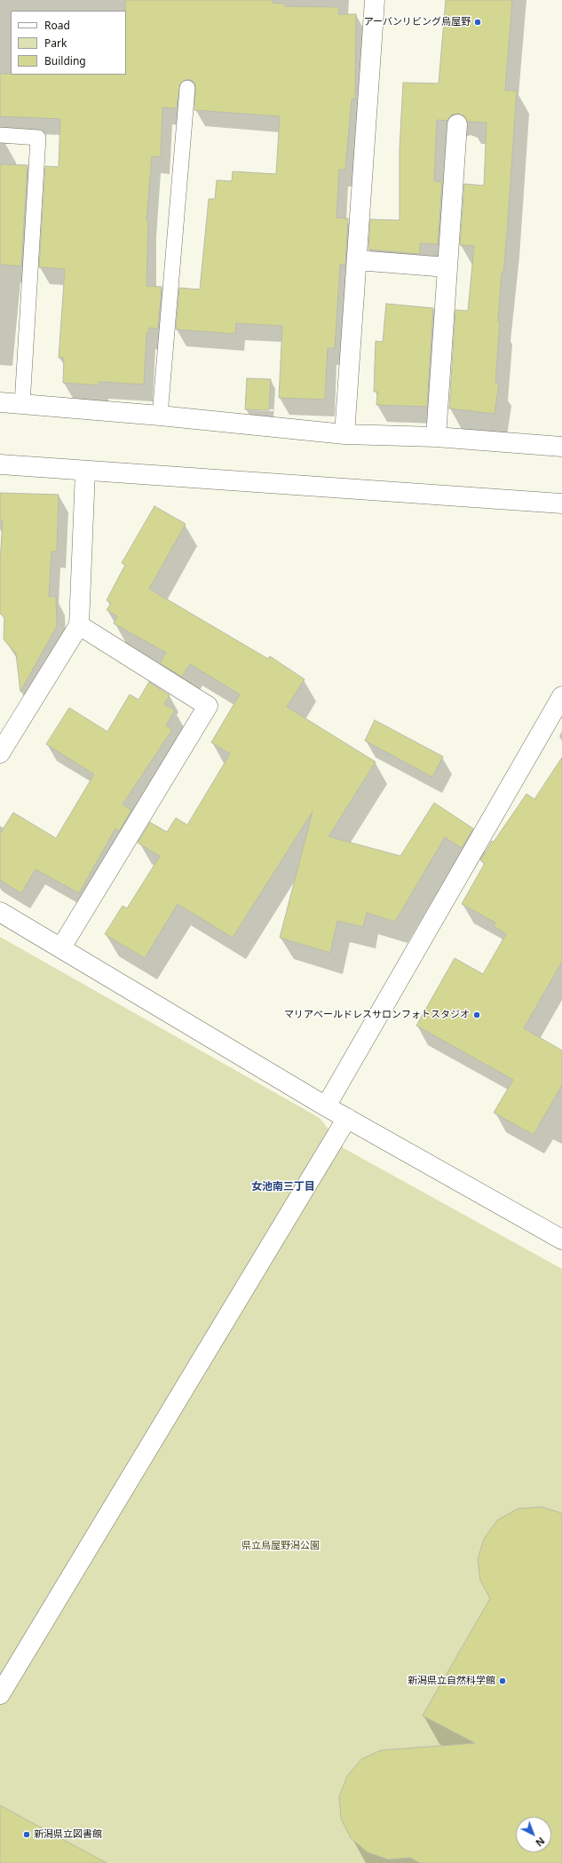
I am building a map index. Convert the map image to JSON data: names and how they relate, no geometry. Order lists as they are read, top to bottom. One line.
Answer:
{"districts":["女池南三丁目"],"parks":["県立鳥屋野潟公園"],"places":["アーバンリビング鳥屋野","マリアベールドレスサロンフォトスタジオ","新潟県立自然科学館","新潟県立図書館"],"legend":["Road","Park","Building"],"north":"bottom right"}
